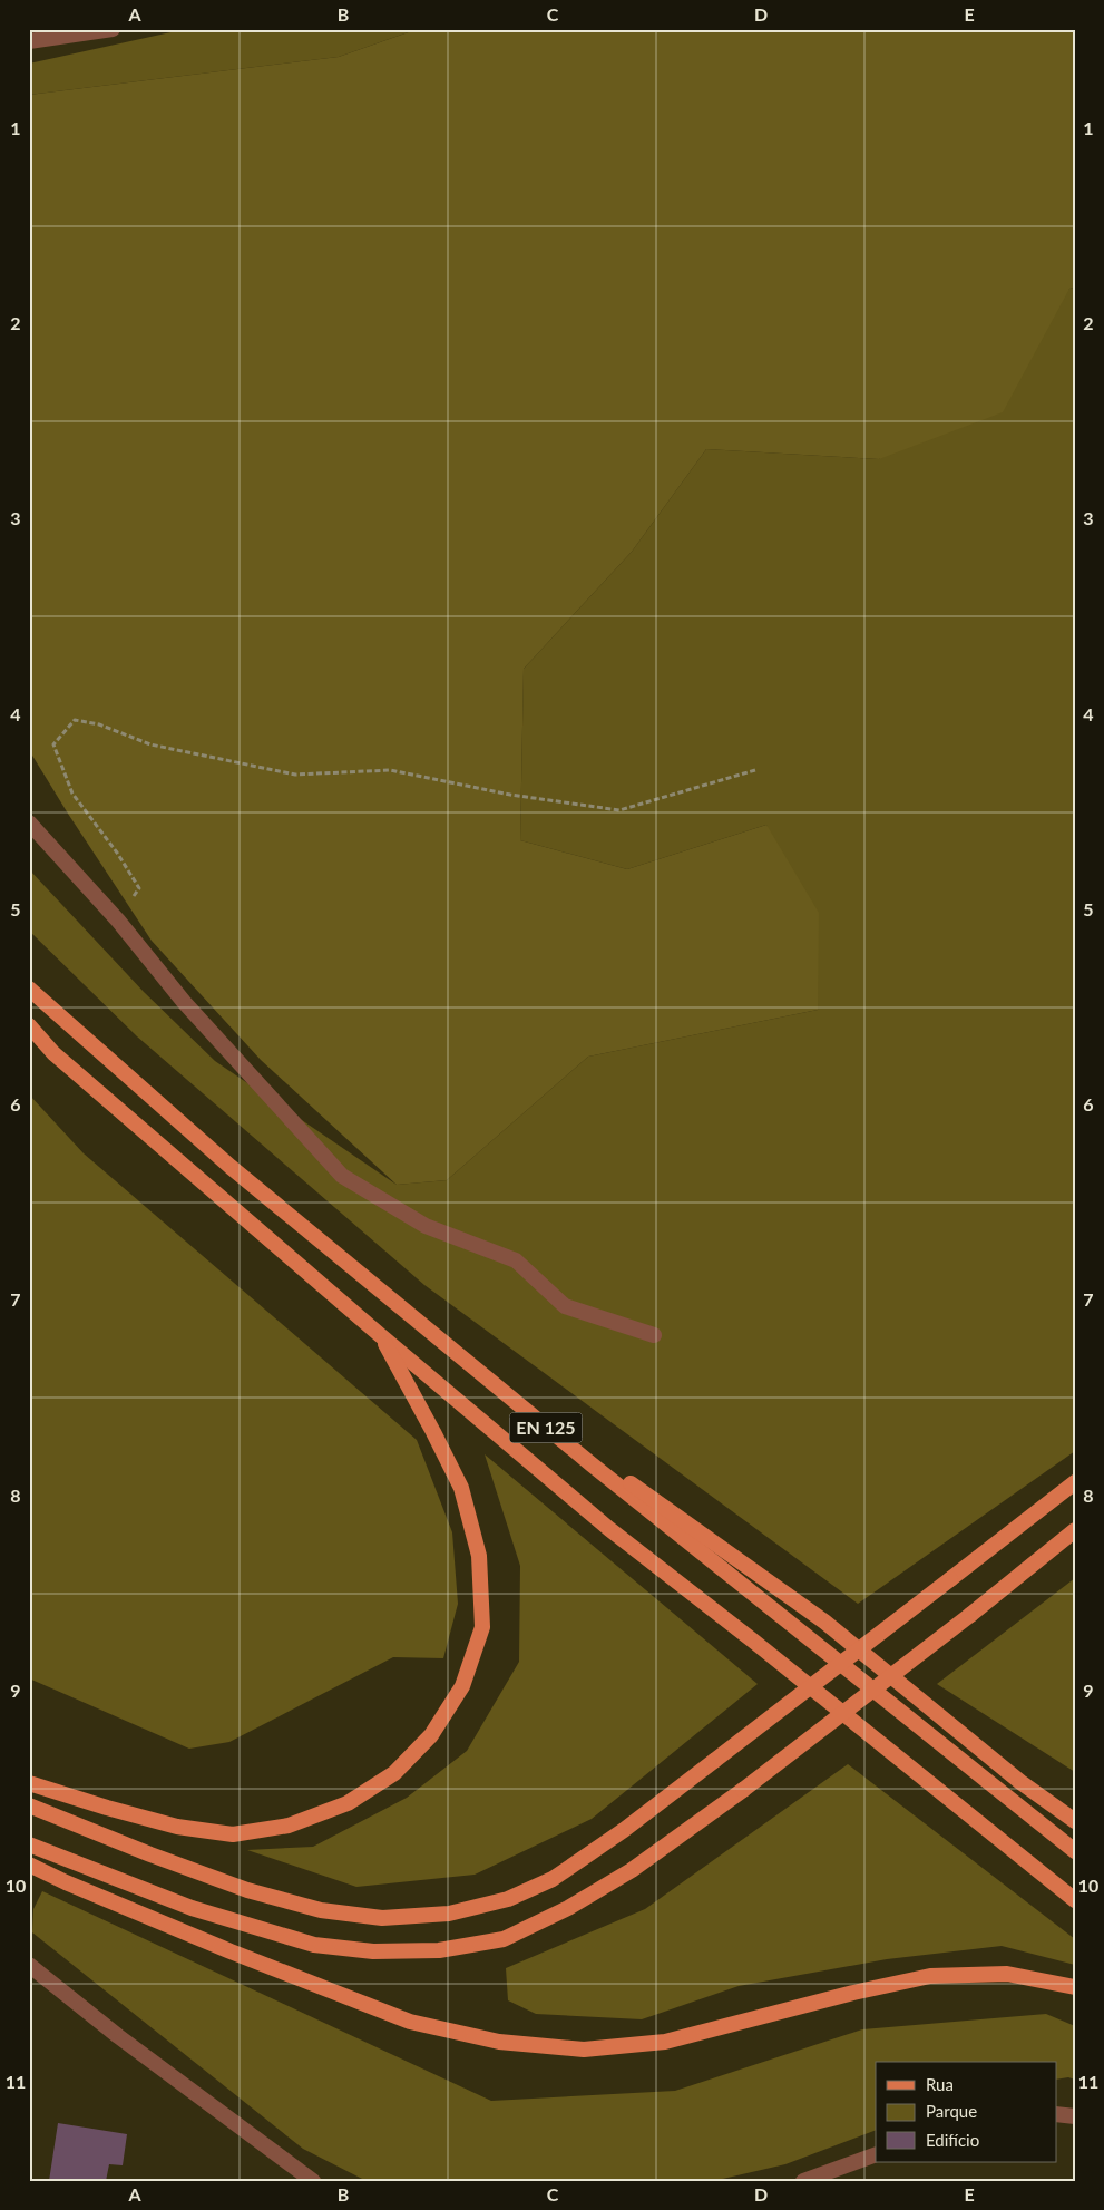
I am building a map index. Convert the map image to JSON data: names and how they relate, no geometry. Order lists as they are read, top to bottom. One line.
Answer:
{"streets":{"main road":["EN 125"]},"legend":["Rua","Parque","Edifício"],"grid":{"columns":["A","B","C","D","E"],"rows":["1","2","3","4","5","6","7","8","9","10","11"]}}
